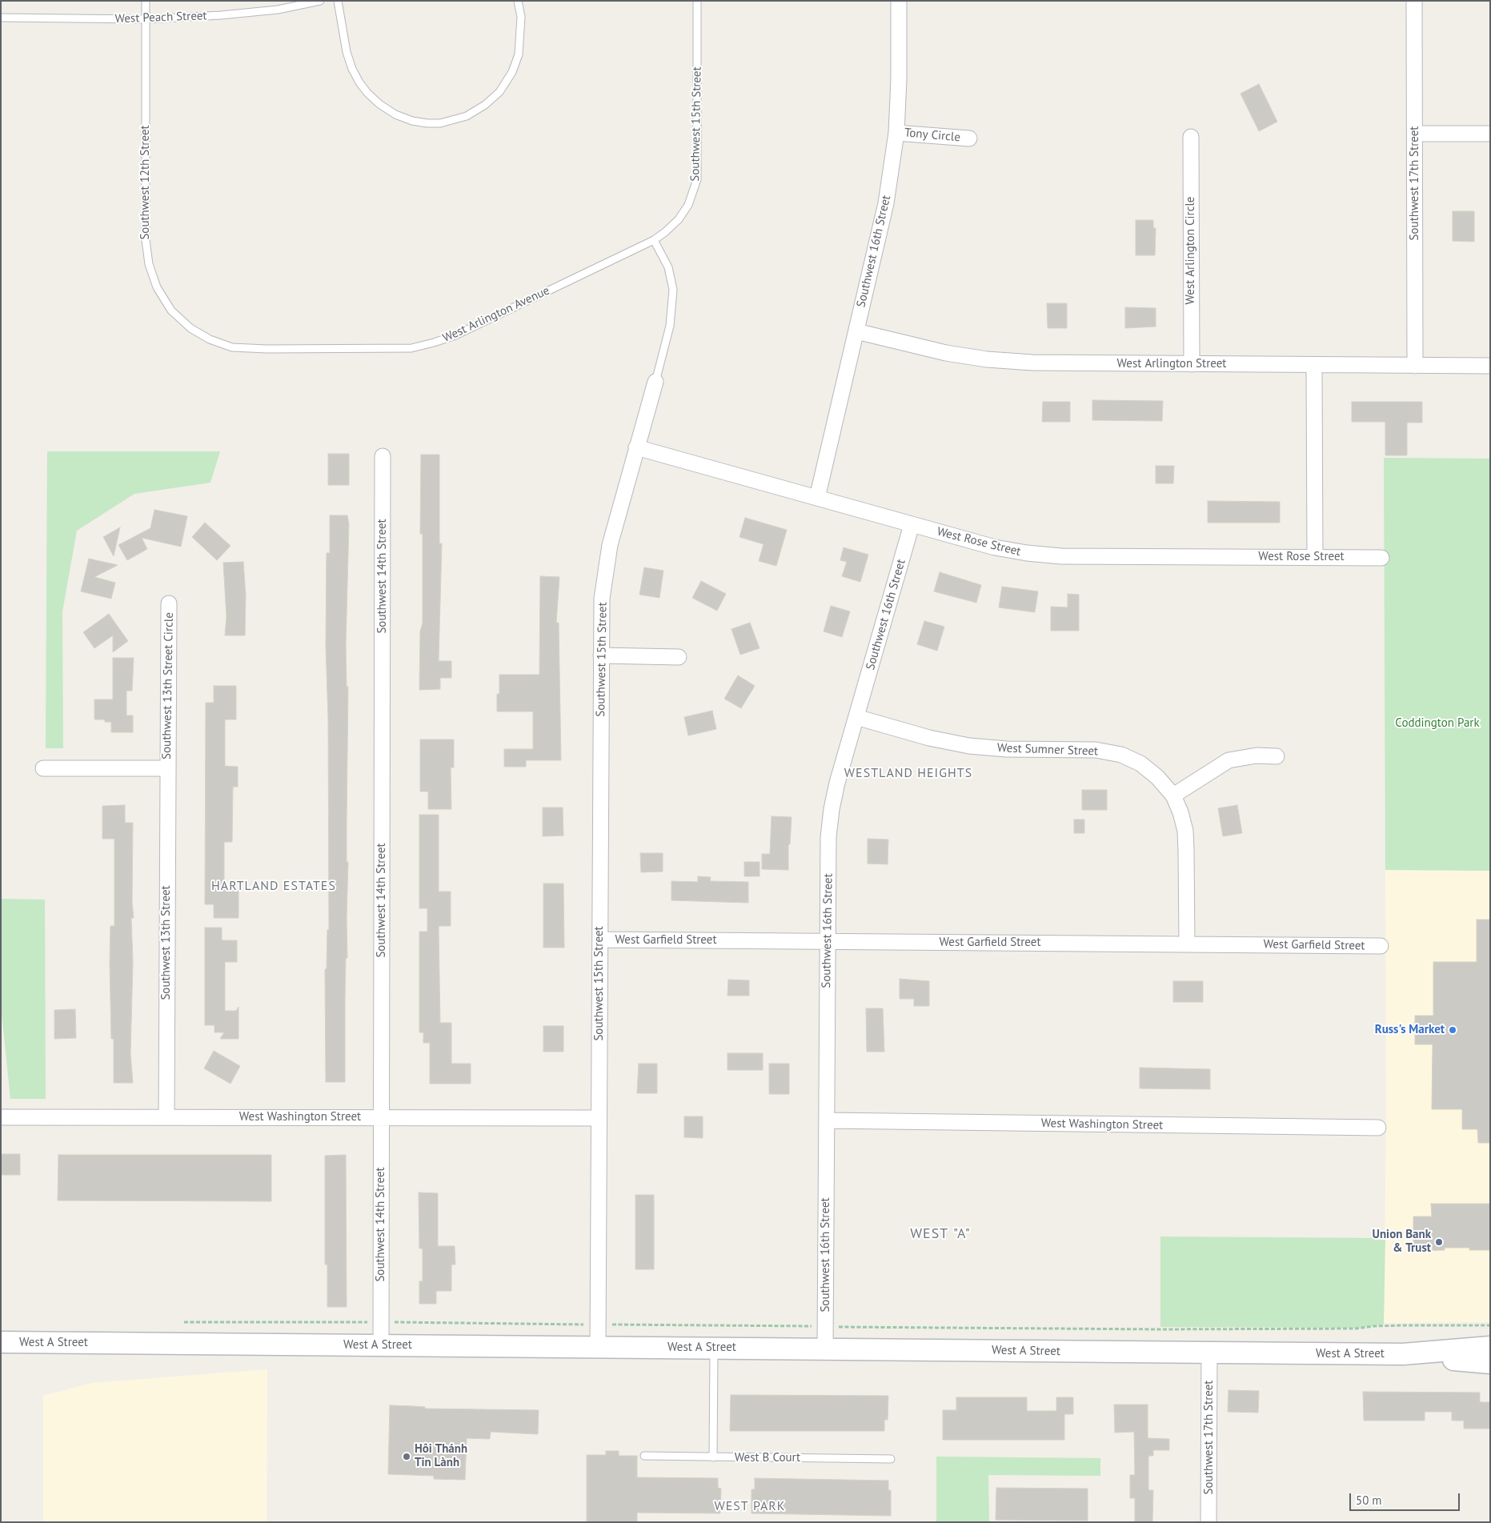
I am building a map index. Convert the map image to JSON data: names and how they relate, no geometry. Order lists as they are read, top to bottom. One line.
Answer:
{"streets":{"main road":["West A Street"],"street":["Southwest 15th Street","Tony Circle","Southwest 17th Street","West Arlington Circle","Southwest 16th Street","West Arlington Street","West Rose Street","Southwest 14th Street","Southwest 13th Street Circle","West Sumner Street","West Garfield Street","Southwest 13th Street","West Washington Street"],"lane":["West Peach Street","Southwest 12th Street","West Arlington Avenue","West B Court"]},"crossings":[["West Peach Street","Southwest 12th Street"],["Southwest 15th Street","West Arlington Avenue"],["Southwest 15th Street","West Rose Street"],["Southwest 15th Street","West Garfield Street"],["Southwest 15th Street","West Washington Street"],["Southwest 15th Street","West A Street"],["Tony Circle","Southwest 16th Street"],["Southwest 12th Street","West Arlington Avenue"],["Southwest 17th Street","West Arlington Street"],["Southwest 17th Street","West A Street"],["West Arlington Circle","West Arlington Street"],["Southwest 16th Street","West Arlington Street"],["Southwest 16th Street","West Rose Street"],["Southwest 16th Street","West Sumner Street"],["Southwest 16th Street","West Garfield Street"],["Southwest 16th Street","West Washington Street"],["Southwest 16th Street","West A Street"],["Southwest 14th Street","West Washington Street"],["Southwest 14th Street","West A Street"],["Southwest 13th Street Circle","Southwest 13th Street"],["West Sumner Street","West Garfield Street"],["Southwest 13th Street","West Washington Street"]],"districts":["WESTLAND HEIGHTS","HARTLAND ESTATES","WEST \"A\"","WEST PARK"],"parks":["Coddington Park"],"places":["Russ's Market","Union Bank & Trust","Hôi Thánh Tin Lành"],"scale_bar":"50 m"}
